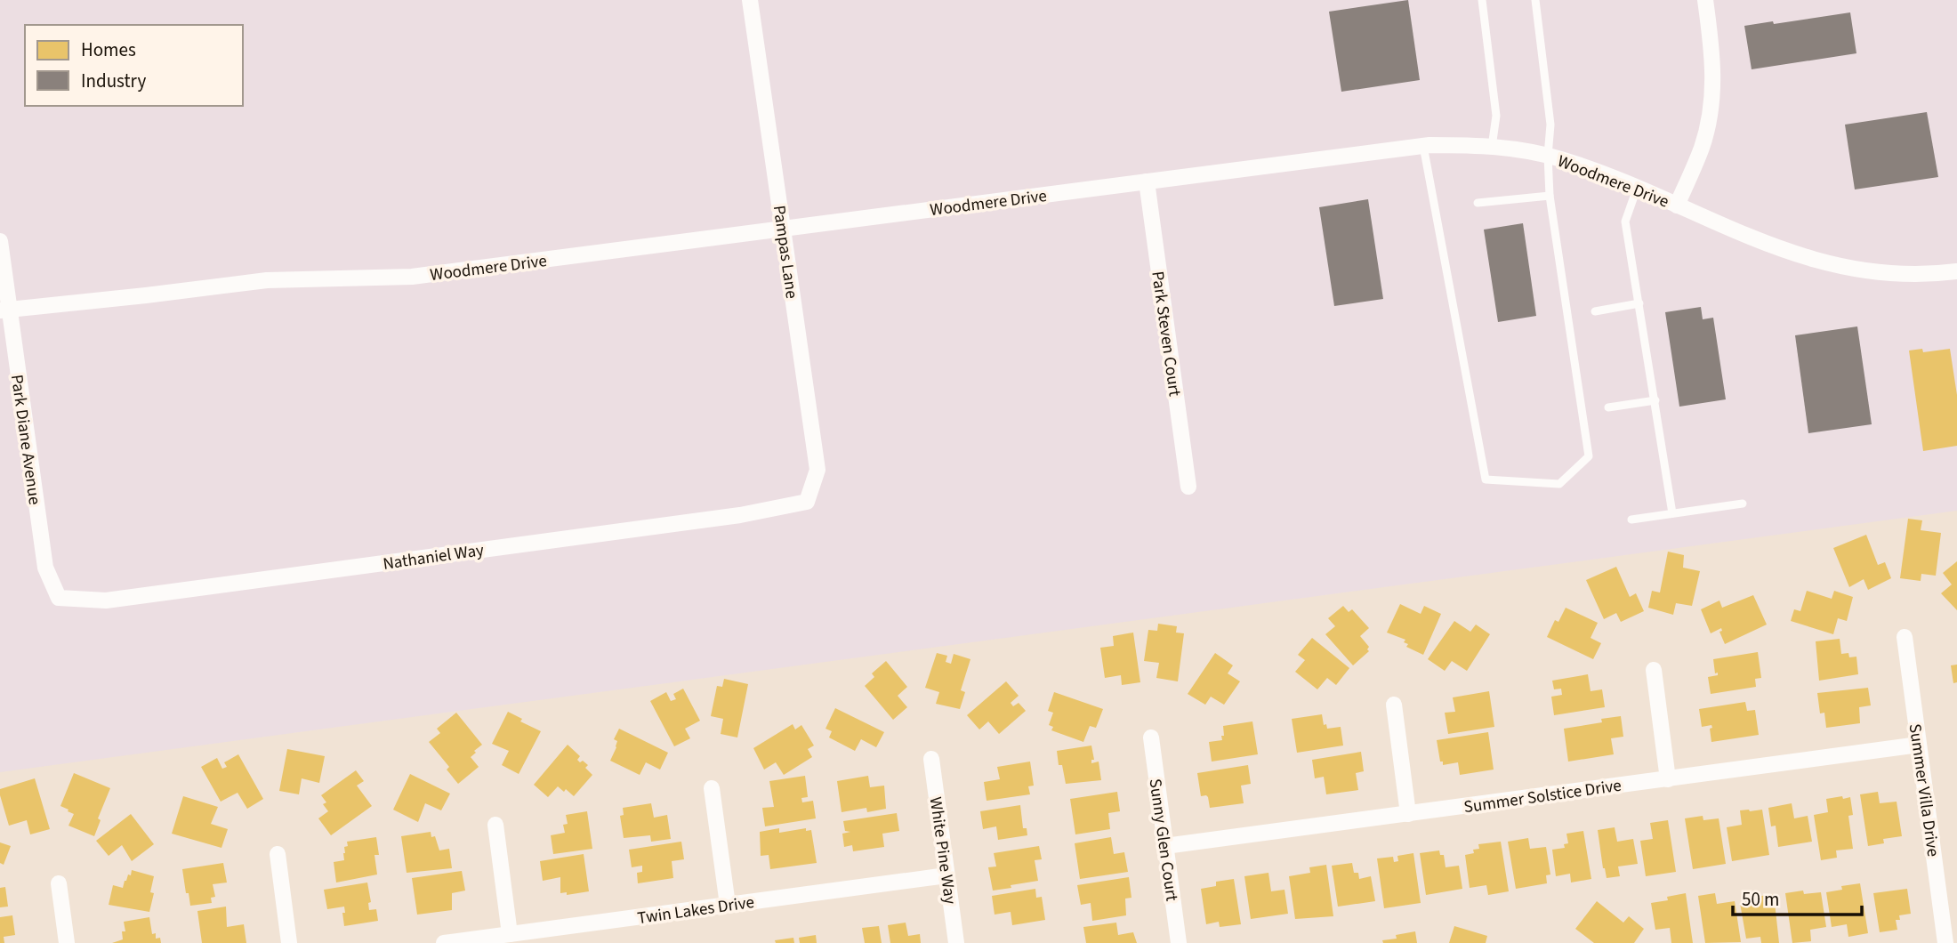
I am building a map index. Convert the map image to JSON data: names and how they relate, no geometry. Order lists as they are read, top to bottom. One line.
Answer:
{"streets":{"street":["Woodmere Drive","Pampas Lane","Park Steven Court","Park Diane Avenue","Nathaniel Way","Summer Villa Drive","Summer Solstice Drive","Sunny Glen Court","White Pine Way","Twin Lakes Drive"]},"crossings":[["Woodmere Drive","Pampas Lane"],["Woodmere Drive","Park Steven Court"],["Woodmere Drive","Park Diane Avenue"],["Pampas Lane","Nathaniel Way"],["Park Diane Avenue","Nathaniel Way"],["Summer Villa Drive","Summer Solstice Drive"],["Summer Solstice Drive","Sunny Glen Court"],["White Pine Way","Twin Lakes Drive"]],"legend":["Homes","Industry"],"scale_bar":"50 m"}
